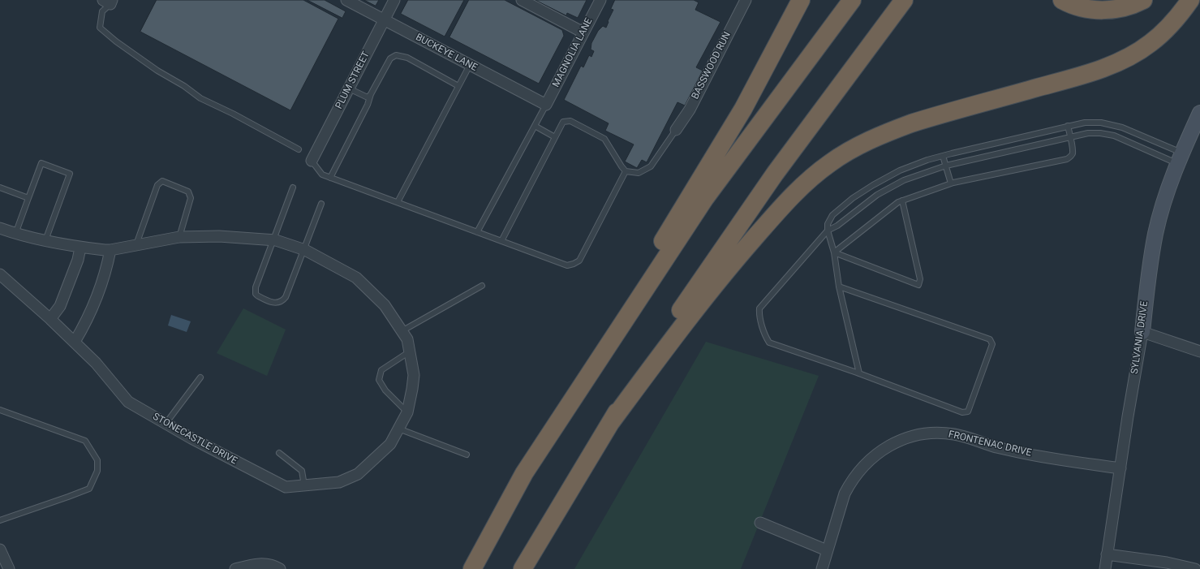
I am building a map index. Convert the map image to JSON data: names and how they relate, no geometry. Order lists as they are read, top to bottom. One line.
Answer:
{"streets":{"street":["BUCKEYE LANE","MAGNOLIA LANE","BASSWOOD RUN","PLUM STREET","SYLVANIA DRIVE","STONECASTLE DRIVE","FRONTENAC DRIVE"]},"crossings":[["BUCKEYE LANE","MAGNOLIA LANE"],["BUCKEYE LANE","PLUM STREET"],["SYLVANIA DRIVE","FRONTENAC DRIVE"]]}
